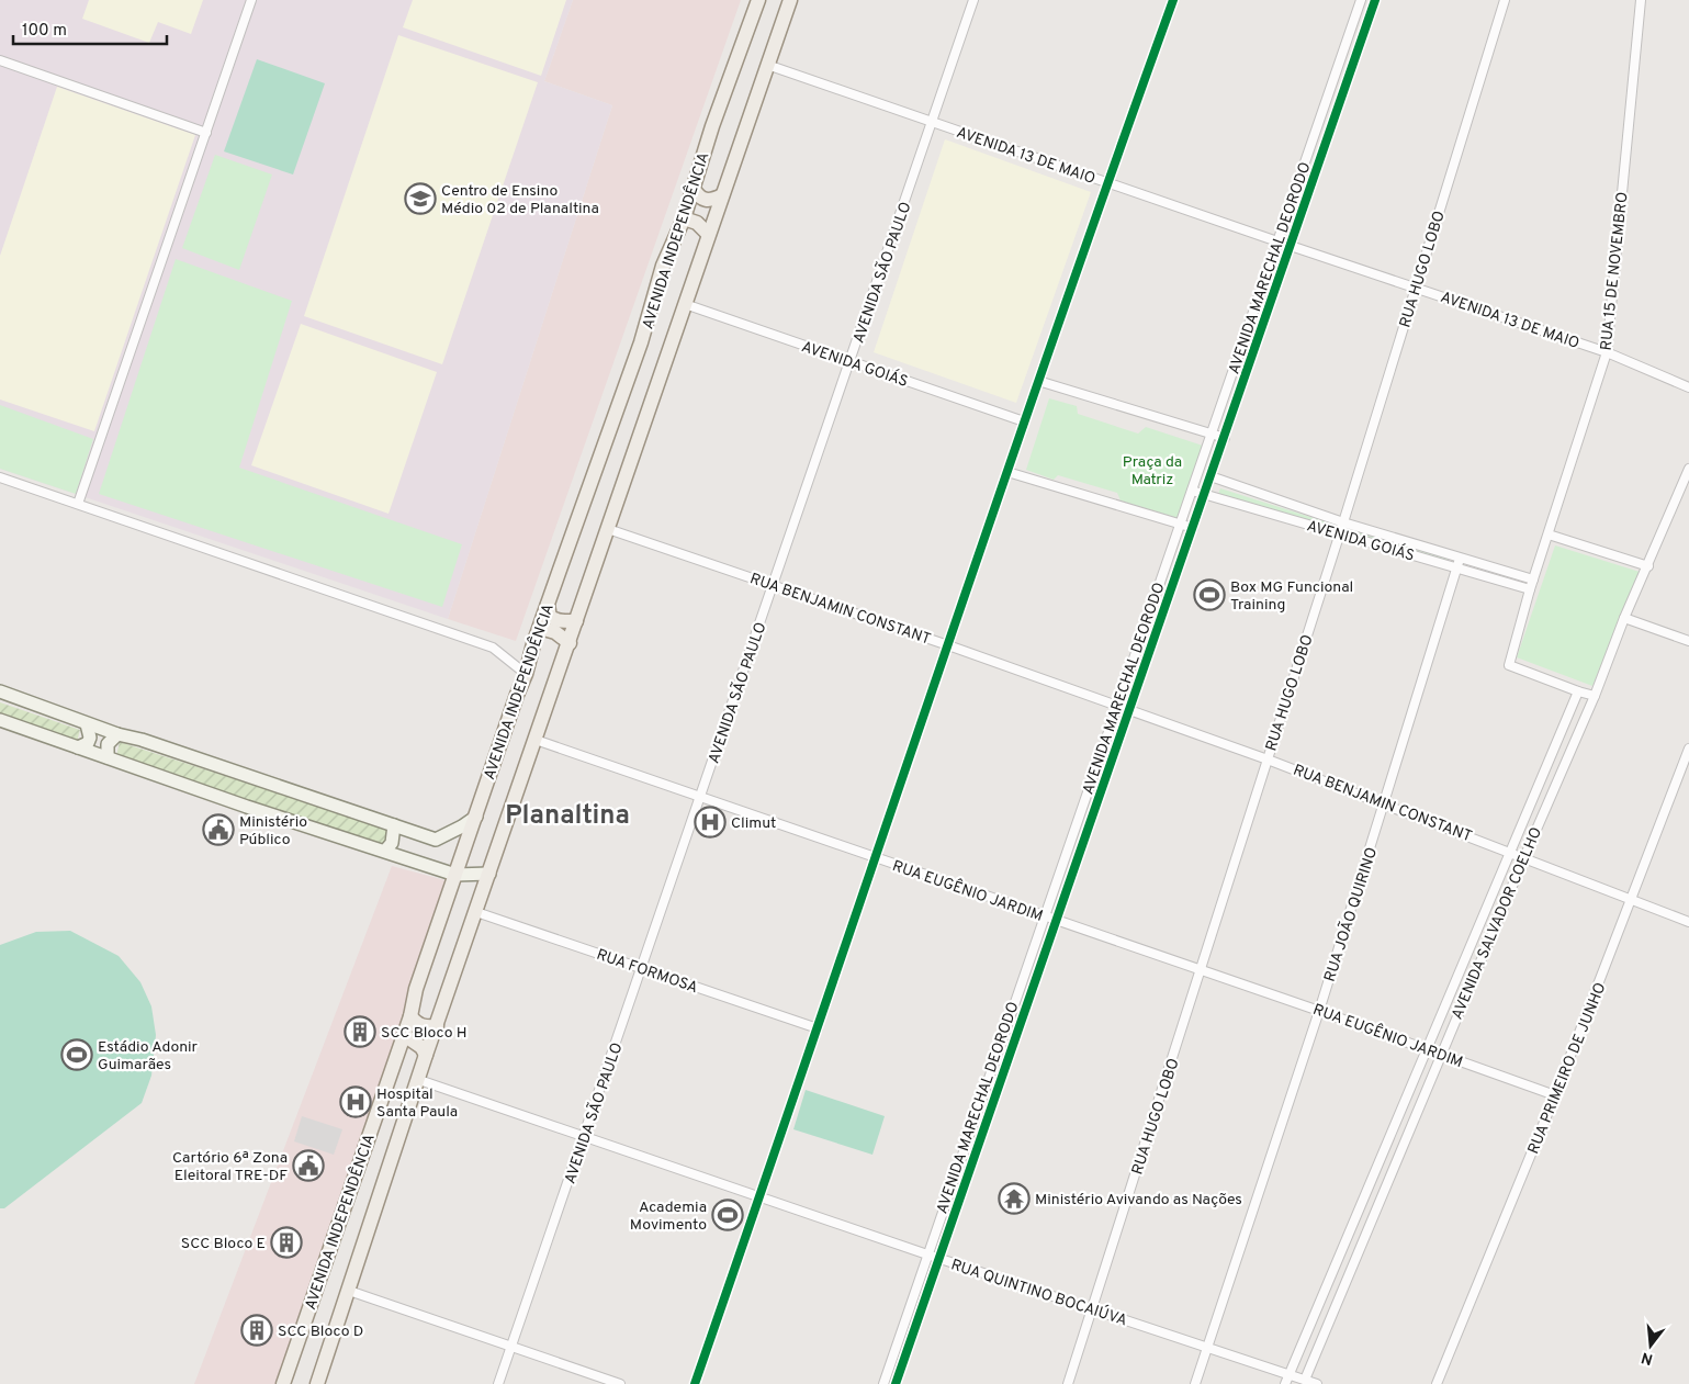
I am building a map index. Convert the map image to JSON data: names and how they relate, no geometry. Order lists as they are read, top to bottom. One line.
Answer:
{"streets":{"main road":["AVENIDA INDEPENDÊNCIA"],"street":["AVENIDA 13 DE MAIO","AVENIDA MARECHAL DEORODO","RUA HUGO LOBO","RUA 15 DE NOVEMBRO","AVENIDA SÃO PAULO","AVENIDA GOIÁS","RUA BENJAMIN CONSTANT","RUA EUGÊNIO JARDIM","RUA JOÃO QUIRINO","AVENIDA SALVADOR COELHO","RUA FORMOSA","RUA PRIMEIRO DE JUNHO","RUA QUINTINO BOCAIÚVA"]},"crossings":[["AVENIDA 13 DE MAIO","AVENIDA INDEPENDÊNCIA"],["AVENIDA 13 DE MAIO","AVENIDA MARECHAL DEORODO"],["AVENIDA 13 DE MAIO","RUA HUGO LOBO"],["AVENIDA 13 DE MAIO","RUA 15 DE NOVEMBRO"],["AVENIDA 13 DE MAIO","AVENIDA SÃO PAULO"],["AVENIDA INDEPENDÊNCIA","AVENIDA GOIÁS"],["AVENIDA INDEPENDÊNCIA","RUA BENJAMIN CONSTANT"],["AVENIDA INDEPENDÊNCIA","RUA EUGÊNIO JARDIM"],["AVENIDA INDEPENDÊNCIA","RUA FORMOSA"],["AVENIDA INDEPENDÊNCIA","RUA QUINTINO BOCAIÚVA"],["AVENIDA MARECHAL DEORODO","AVENIDA GOIÁS"],["AVENIDA MARECHAL DEORODO","RUA BENJAMIN CONSTANT"],["AVENIDA MARECHAL DEORODO","RUA EUGÊNIO JARDIM"],["AVENIDA MARECHAL DEORODO","RUA QUINTINO BOCAIÚVA"],["RUA HUGO LOBO","AVENIDA GOIÁS"],["RUA HUGO LOBO","RUA BENJAMIN CONSTANT"],["RUA HUGO LOBO","RUA EUGÊNIO JARDIM"],["RUA HUGO LOBO","RUA QUINTINO BOCAIÚVA"],["RUA 15 DE NOVEMBRO","AVENIDA GOIÁS"],["RUA 15 DE NOVEMBRO","AVENIDA SALVADOR COELHO"],["AVENIDA SÃO PAULO","AVENIDA GOIÁS"],["AVENIDA SÃO PAULO","RUA BENJAMIN CONSTANT"],["AVENIDA SÃO PAULO","RUA EUGÊNIO JARDIM"],["AVENIDA SÃO PAULO","RUA FORMOSA"],["AVENIDA SÃO PAULO","RUA QUINTINO BOCAIÚVA"],["AVENIDA GOIÁS","RUA JOÃO QUIRINO"],["RUA BENJAMIN CONSTANT","RUA JOÃO QUIRINO"],["RUA BENJAMIN CONSTANT","AVENIDA SALVADOR COELHO"],["RUA BENJAMIN CONSTANT","RUA PRIMEIRO DE JUNHO"],["RUA EUGÊNIO JARDIM","RUA JOÃO QUIRINO"],["RUA EUGÊNIO JARDIM","AVENIDA SALVADOR COELHO"],["RUA EUGÊNIO JARDIM","RUA PRIMEIRO DE JUNHO"],["RUA JOÃO QUIRINO","RUA QUINTINO BOCAIÚVA"],["AVENIDA SALVADOR COELHO","RUA QUINTINO BOCAIÚVA"]],"districts":["Planaltina"],"parks":["Praça da Matriz"],"places":{"school or university":["Centro de Ensino Médio 02 de Planaltina"],"sports":["Box MG Funcional Training","Estádio Adonir Guimarães","Academia Movimento"],"hospital":["Climut","Hospital Santa Paula"],"public building":["Ministério Público","Cartório 6ª Zona Eleitoral TRE-DF"],"building":["SCC Bloco H","SCC Bloco E","SCC Bloco D"],"temple":["Ministério Avivando as Nações"]},"scale_bar":"100 m","north":"bottom"}
